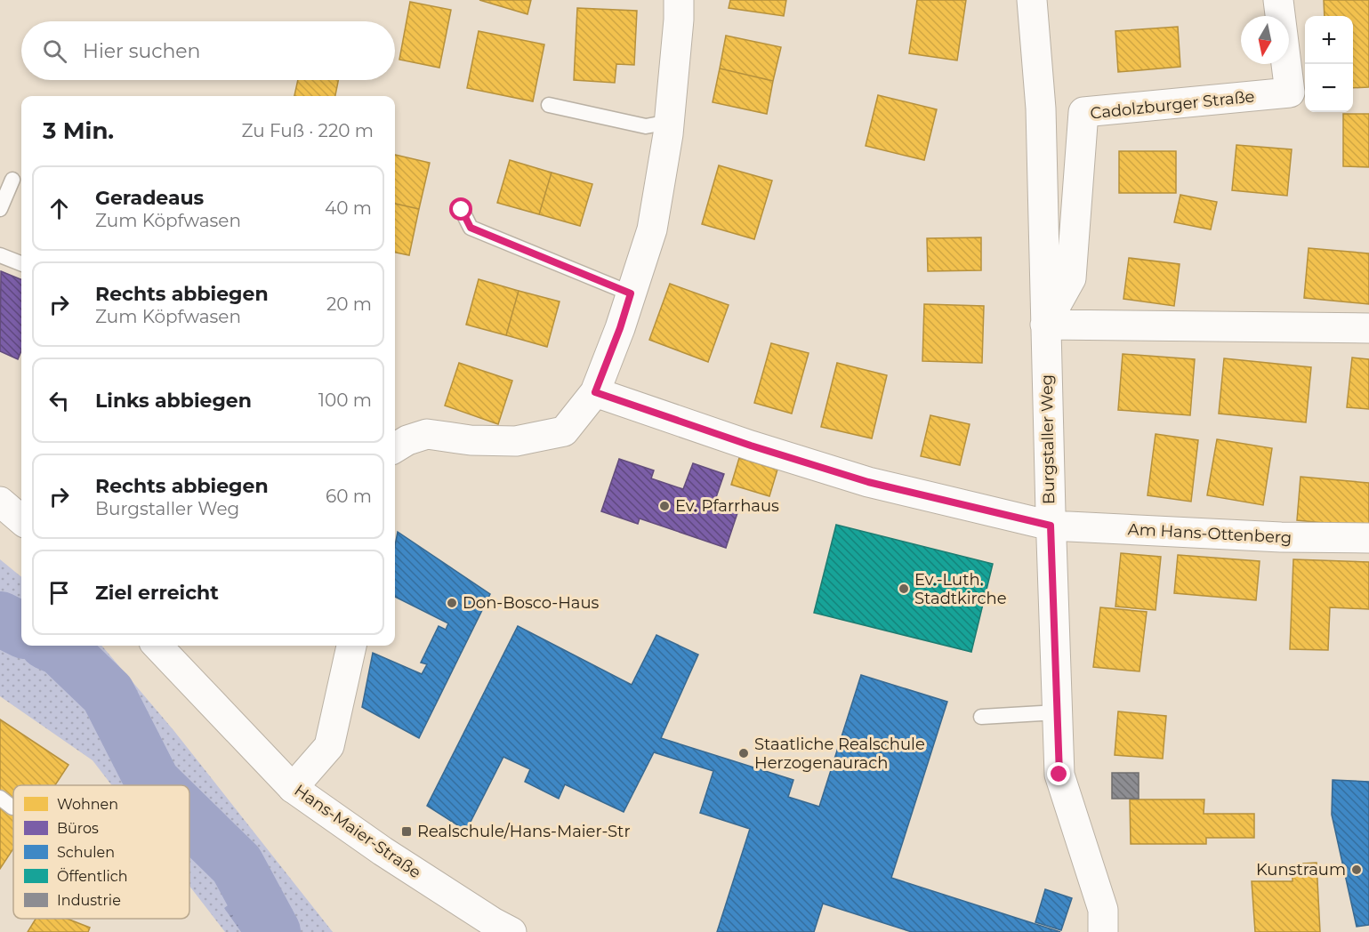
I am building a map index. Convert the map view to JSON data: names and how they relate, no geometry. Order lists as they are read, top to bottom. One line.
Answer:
{"streets":{"street":["Cadolzburger Straße","Burgstaller Weg","Am Hans-Ottenberg","Hans-Maier-Straße"]},"crossings":[["Cadolzburger Straße","Burgstaller Weg"],["Burgstaller Weg","Am Hans-Ottenberg"]],"places":{"other":["Ev. Pfarrhaus","Ev.-Luth. Stadtkirche","Don-Bosco-Haus","Staatliche Realschule Herzogenaurach","Kunstraum"],"transit":["Realschule/Hans-Maier-Str"]},"legend":["Wohnen","Büros","Schulen","Öffentlich","Industrie"],"north":"bottom","page":{"map_buttons":["+","−"],"search":"Hier suchen","heading":["3 Min.","Zu Fuß · 220 m"],"list":[["Geradeaus","Zum Köpfwasen","40 m"],["Rechts abbiegen","Zum Köpfwasen","20 m"],["Links abbiegen","100 m"],["Rechts abbiegen","Burgstaller Weg","60 m"],"Ziel erreicht"]}}
